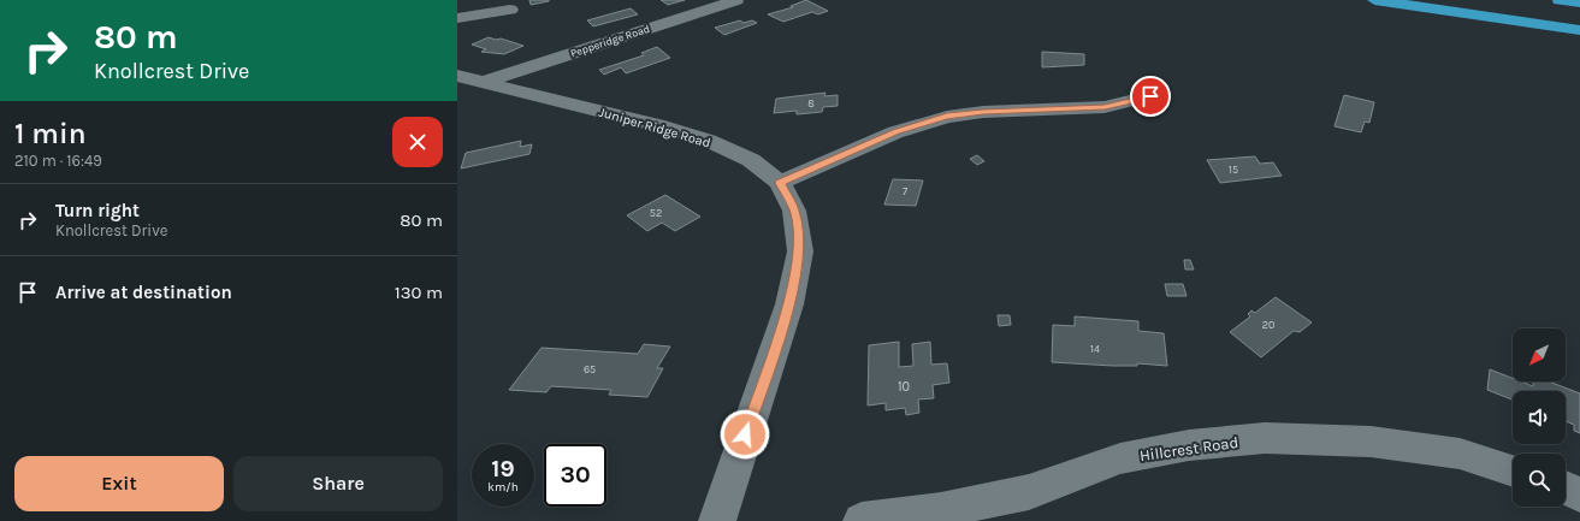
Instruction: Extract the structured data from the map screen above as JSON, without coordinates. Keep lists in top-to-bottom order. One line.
{"streets":{"street":["Pepperidge Road","Juniper Ridge Road","Hillcrest Road"]},"crossings":[["Pepperidge Road","Juniper Ridge Road"]],"house_numbers":["8","15","7","52","20","14","65","10"],"north":"bottom left","page":{"turn":["80 m","Knollcrest Drive"],"heading":["1 min","210 m · 16:49"],"list":[{"name":"Turn right","note":"Knollcrest Drive","value":"80 m"},{"name":"Arrive at destination","value":"130 m"}],"speed":"19 km/h","limit":"30","buttons":["Exit","Share"]}}
